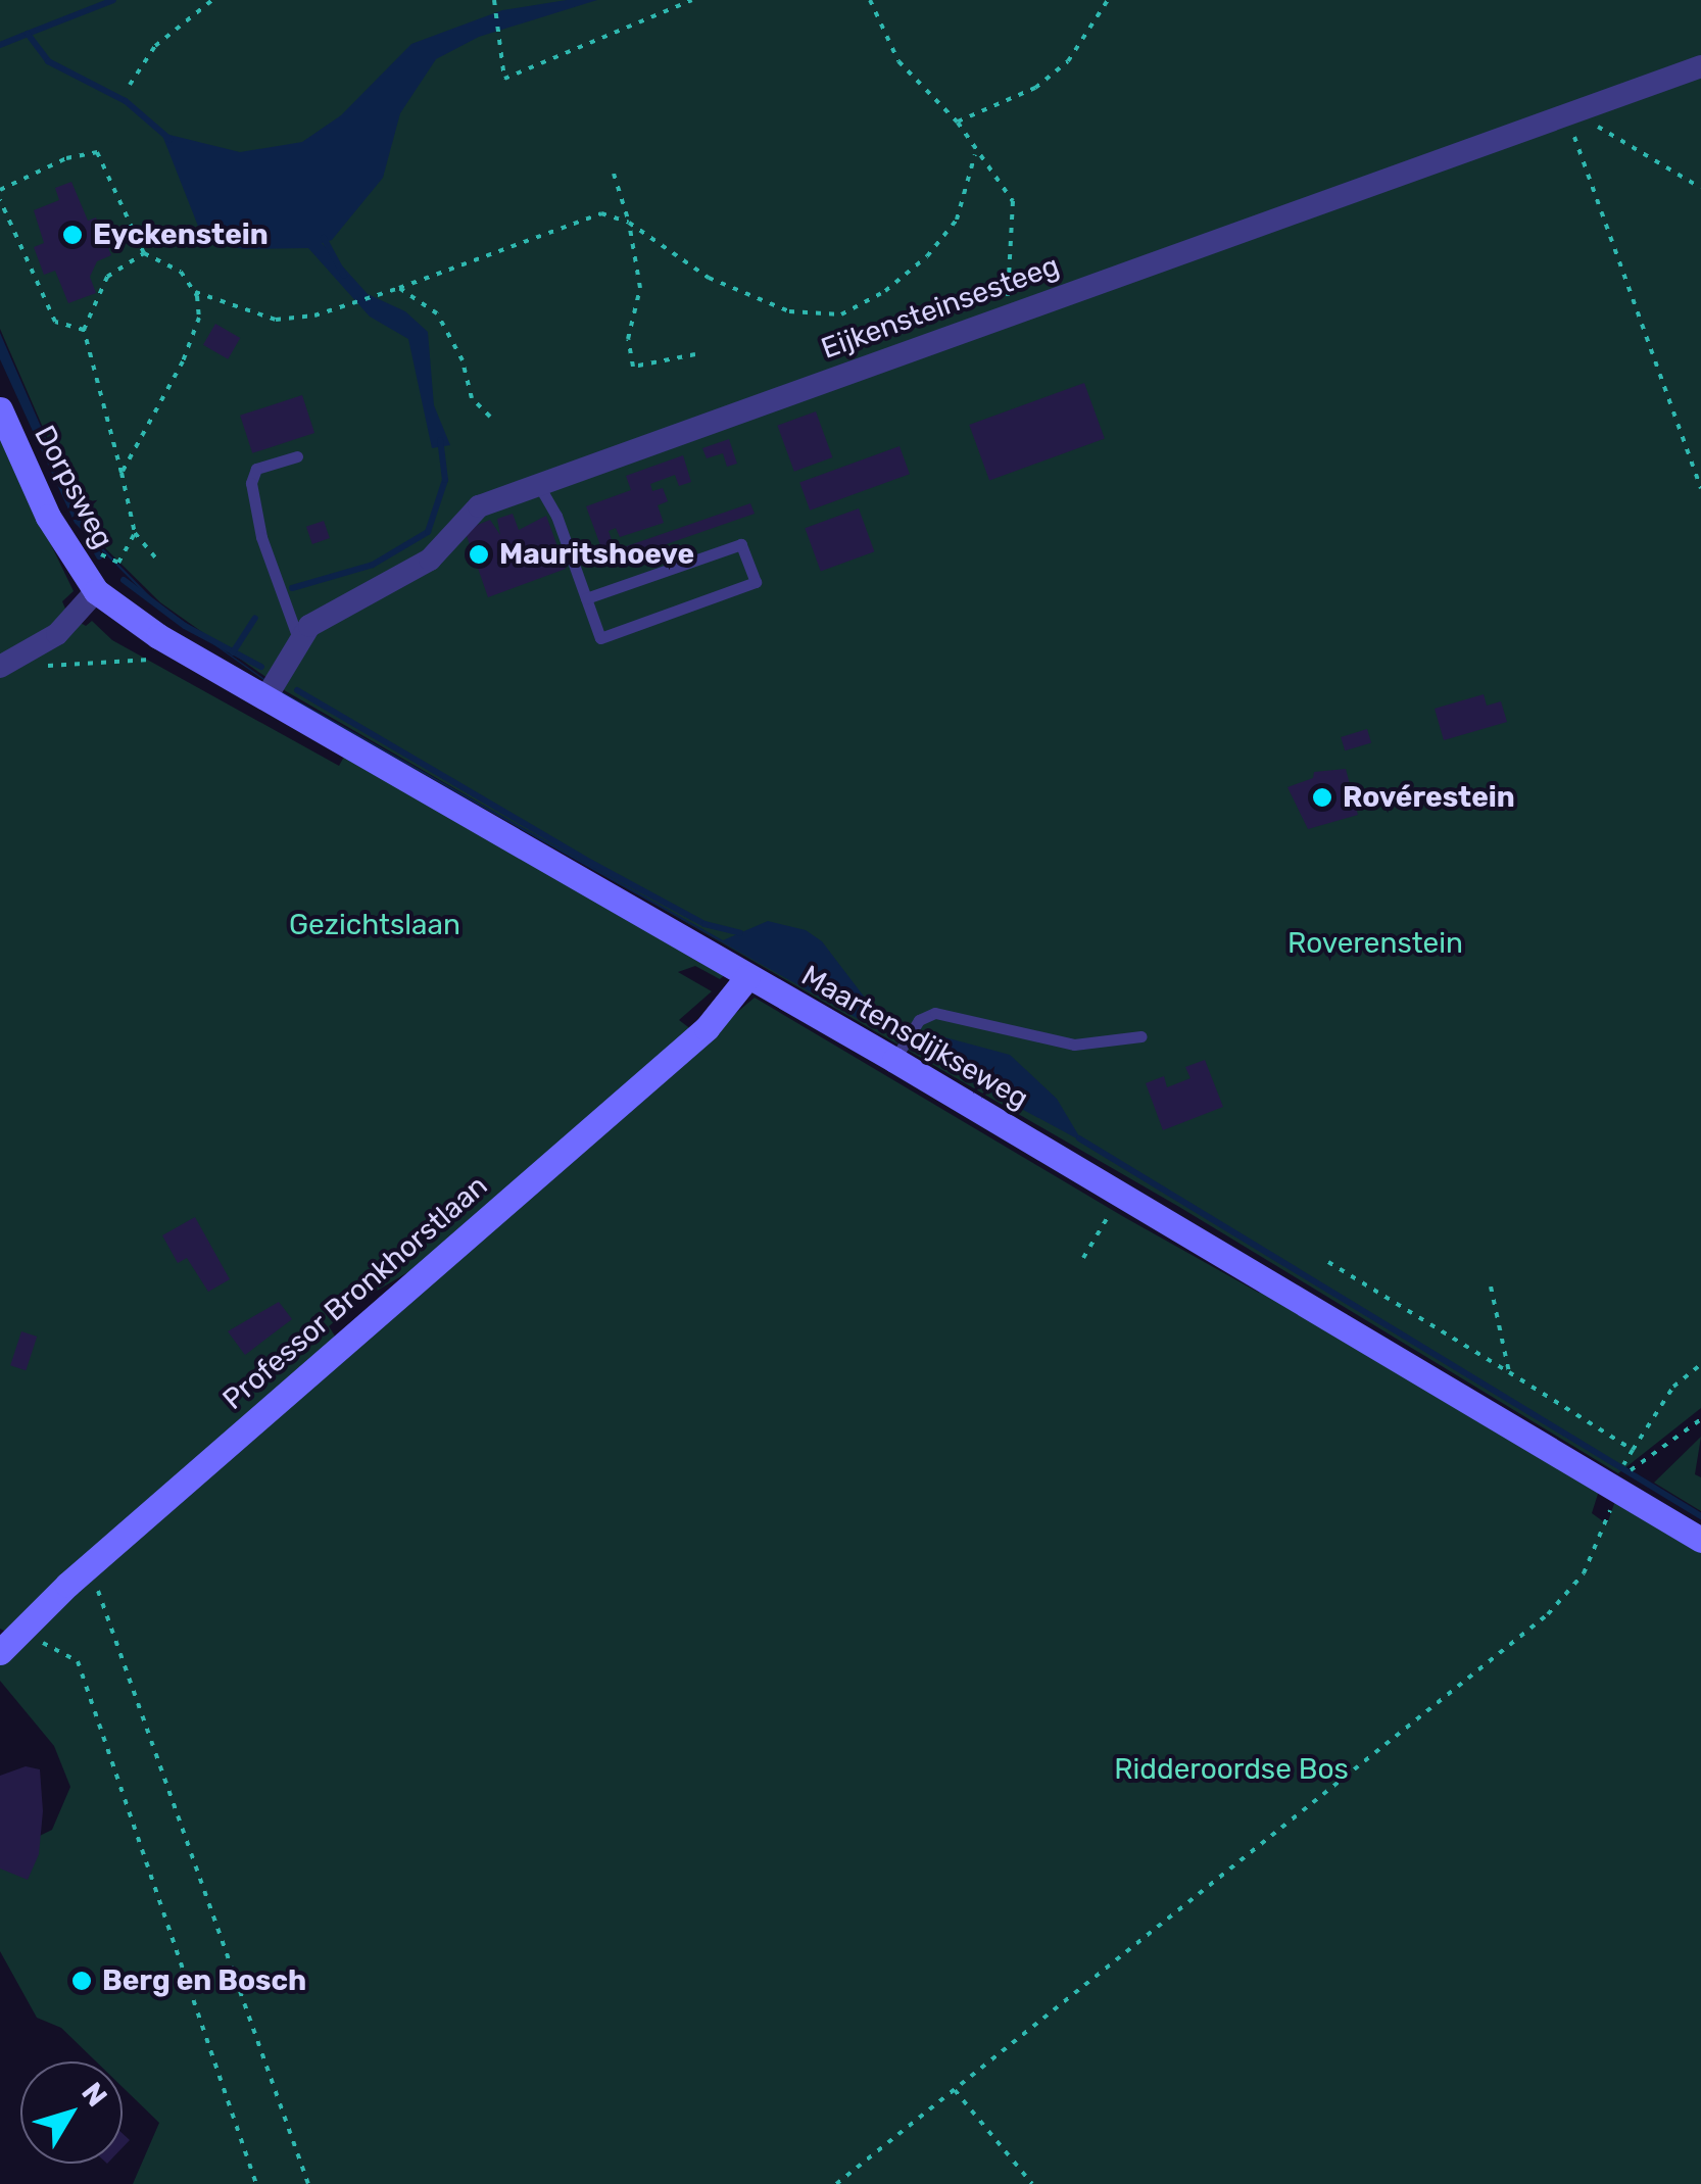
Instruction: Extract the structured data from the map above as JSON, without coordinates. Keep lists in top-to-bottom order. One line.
{"streets":{"street":["Eijkensteinsesteeg","Dorpsweg","Maartensdijkseweg","Professor Bronkhorstlaan"]},"crossings":[["Eijkensteinsesteeg","Maartensdijkseweg"],["Dorpsweg","Maartensdijkseweg"],["Maartensdijkseweg","Professor Bronkhorstlaan"]],"parks":["Gezichtslaan","Roverenstein","Ridderoordse Bos"],"places":["Eyckenstein","Mauritshoeve","Rovérestein","Berg en Bosch"],"north":"top right"}
